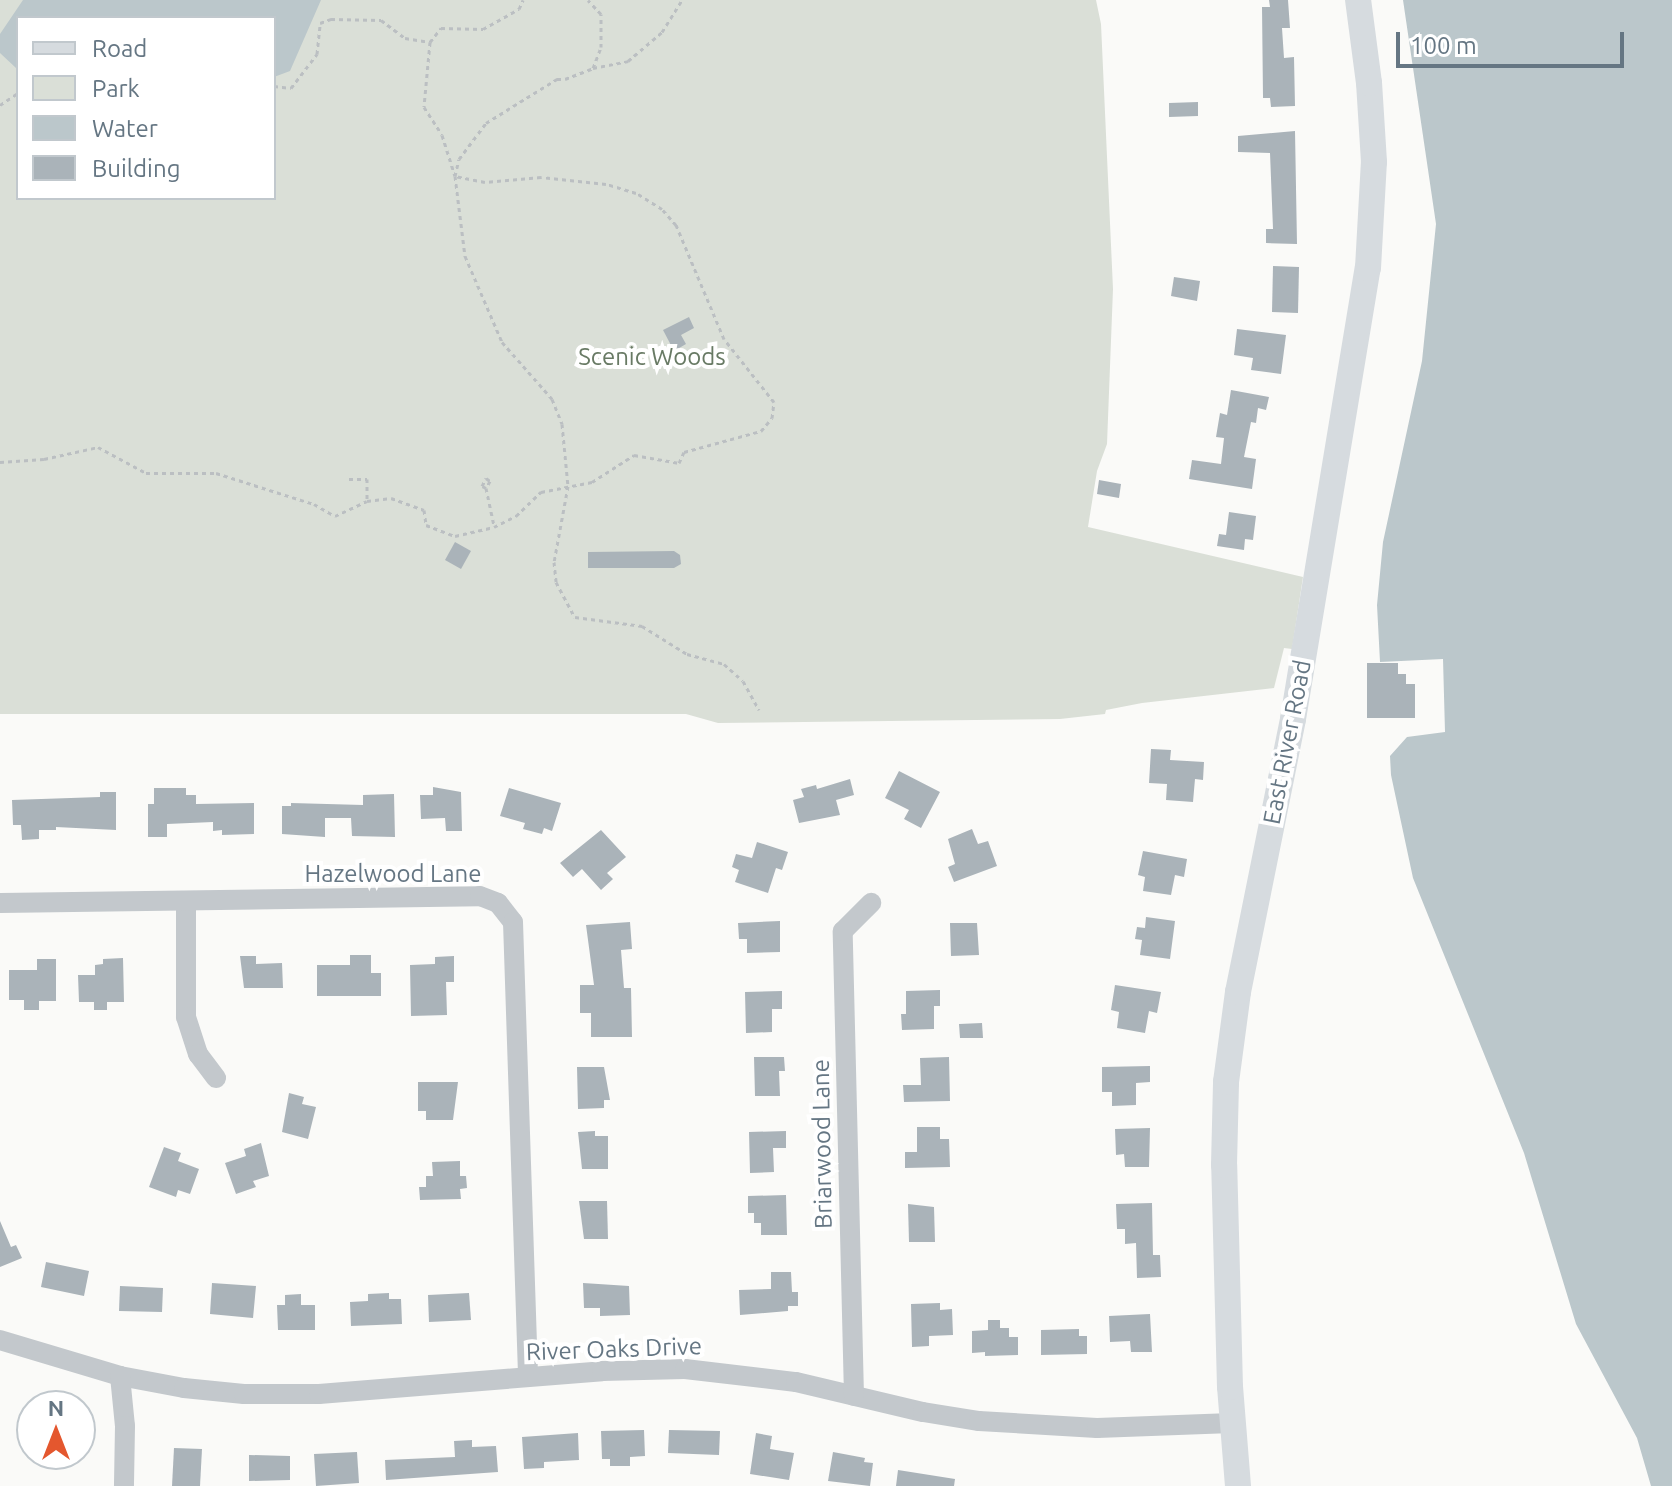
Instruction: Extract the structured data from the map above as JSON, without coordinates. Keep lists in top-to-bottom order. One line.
{"streets":{"main road":["East River Road"],"street":["Hazelwood Lane","Briarwood Lane","River Oaks Drive"]},"crossings":[["East River Road","River Oaks Drive"],["Hazelwood Lane","River Oaks Drive"],["Briarwood Lane","River Oaks Drive"]],"parks":["Scenic Woods"],"legend":["Road","Park","Water","Building"],"scale_bar":"100 m","north":"top"}
